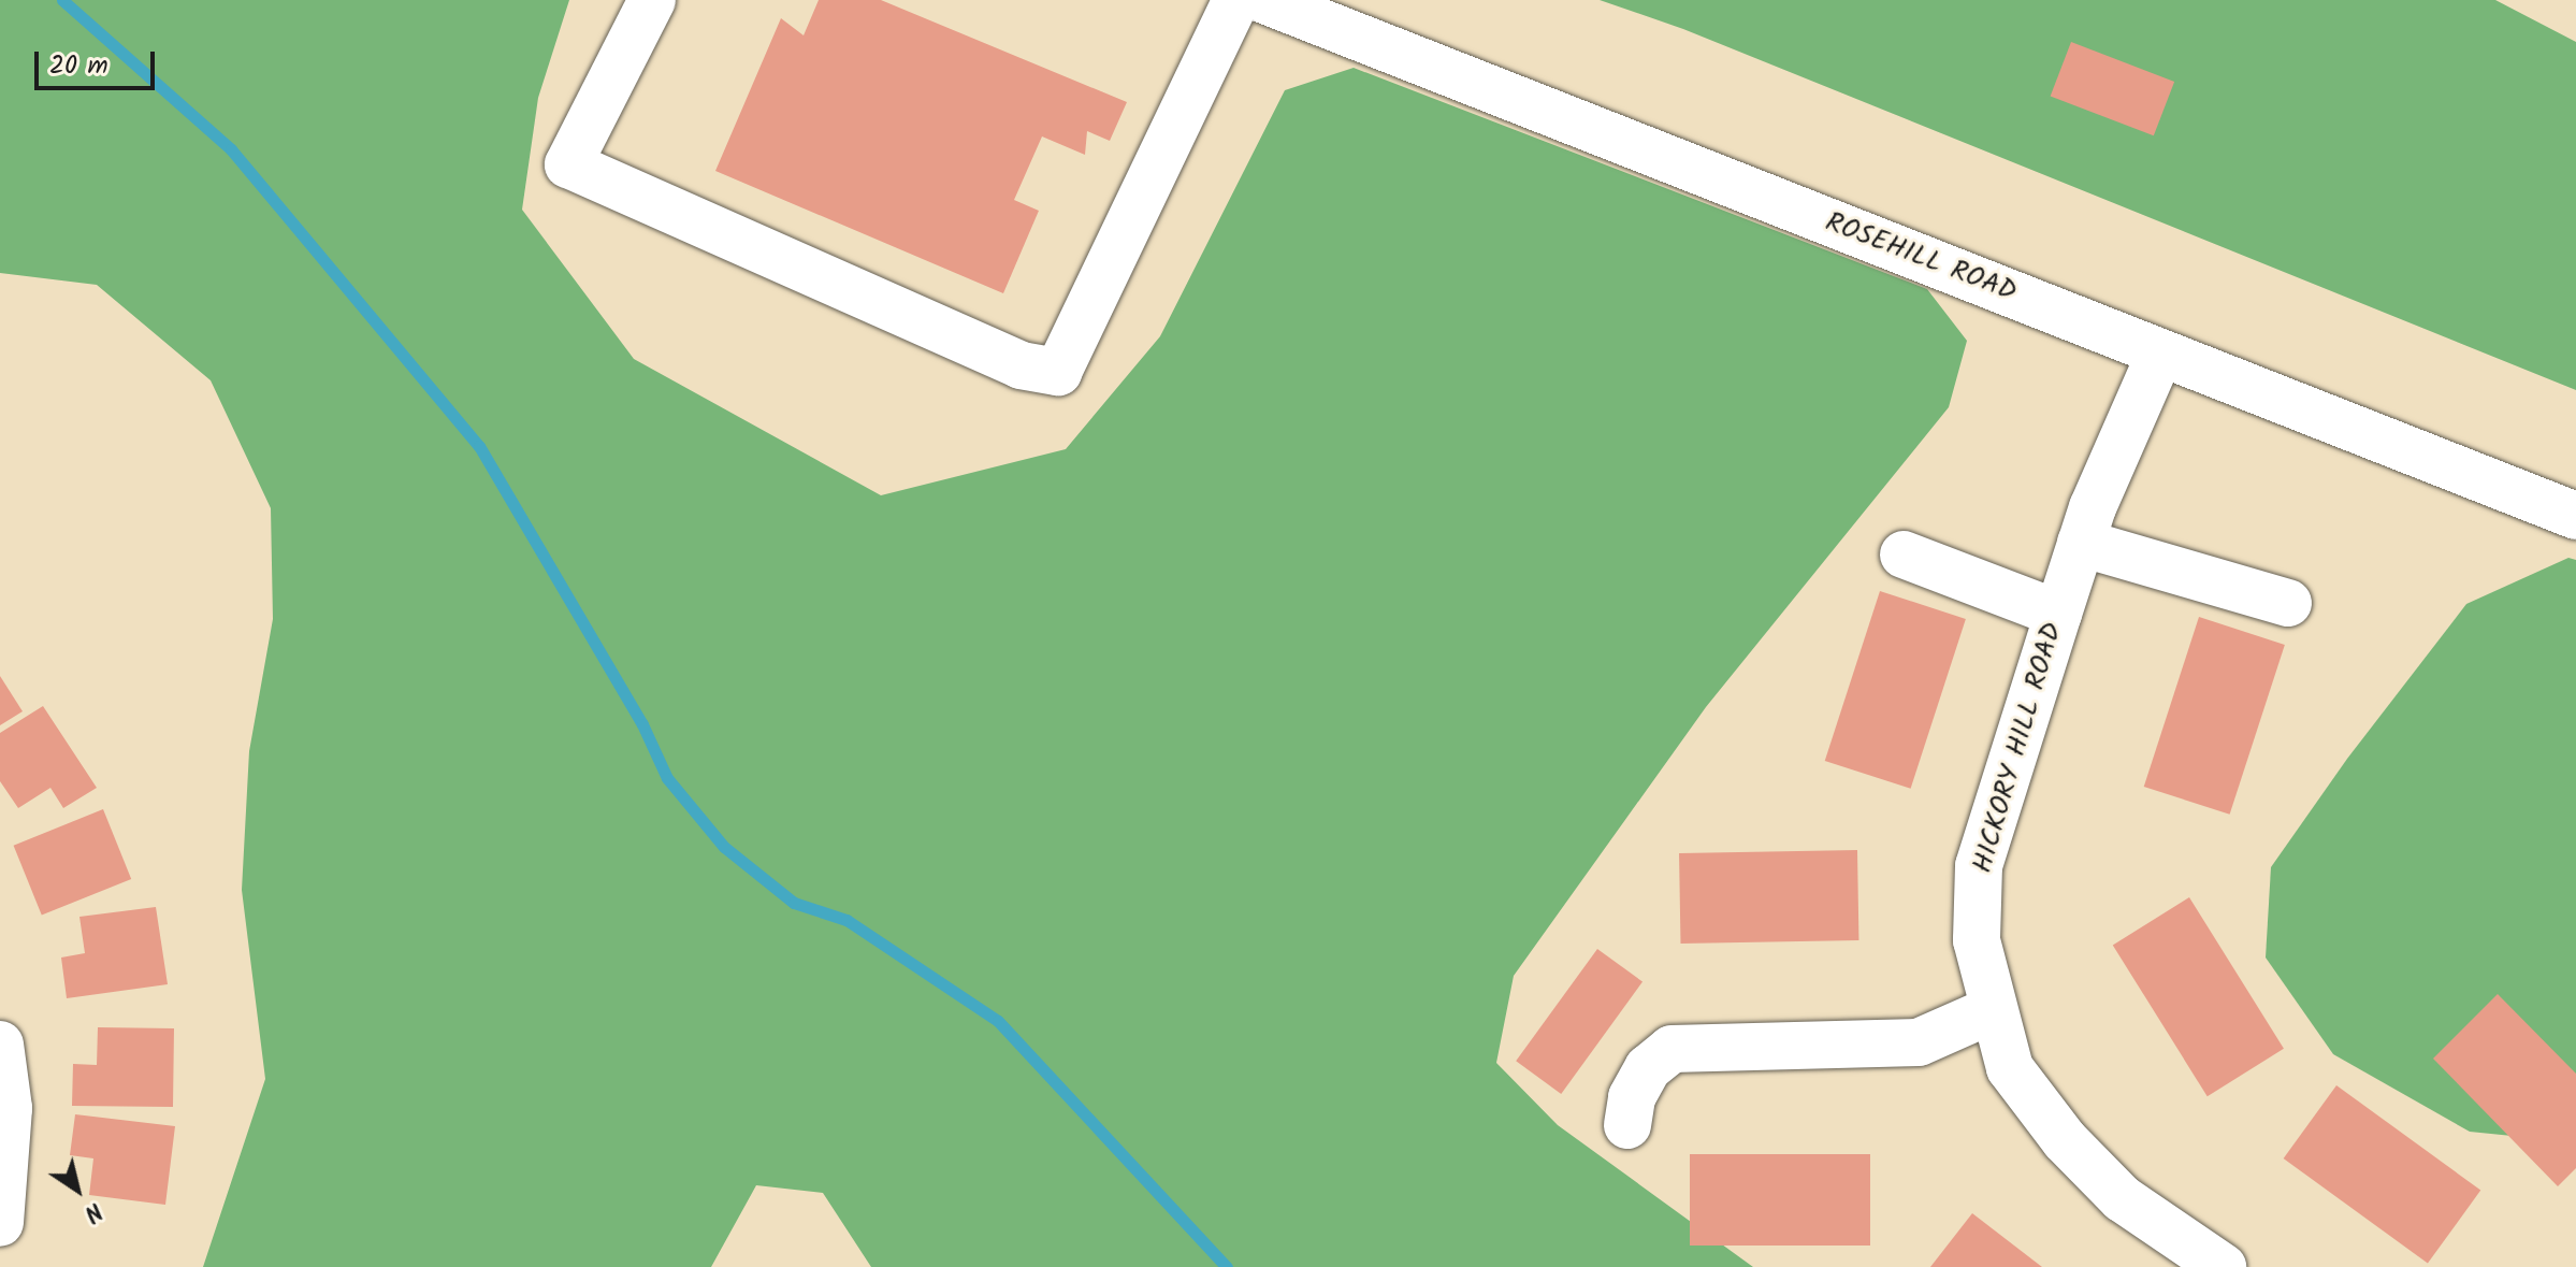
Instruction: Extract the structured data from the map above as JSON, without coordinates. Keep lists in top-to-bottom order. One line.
{"streets":{"main road":["ROSEHILL ROAD","HICKORY HILL ROAD"]},"crossings":[["ROSEHILL ROAD","HICKORY HILL ROAD"]],"scale_bar":"20 m","north":"bottom right"}
